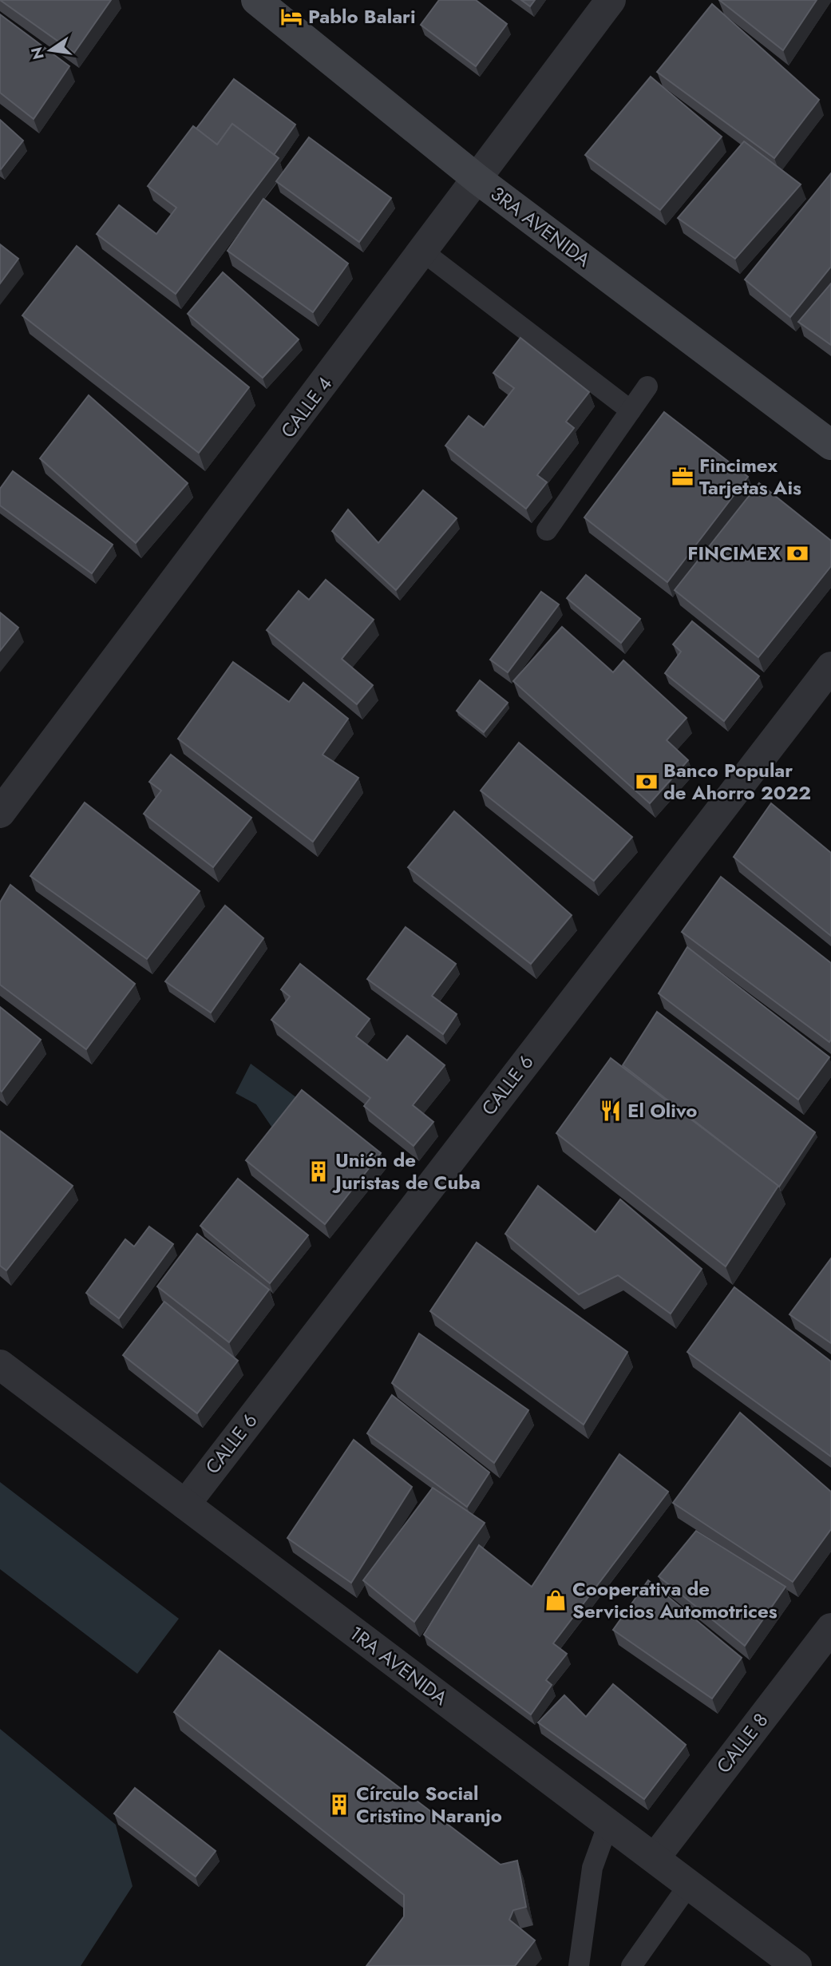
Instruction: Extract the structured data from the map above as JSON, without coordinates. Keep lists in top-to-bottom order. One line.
{"streets":{"main road":["3RA AVENIDA"],"street":["CALLE 4","CALLE 6","1RA AVENIDA","CALLE 8"]},"crossings":[["3RA AVENIDA","CALLE 4"],["CALLE 6","1RA AVENIDA"],["1RA AVENIDA","CALLE 8"]],"places":{"hotel":["Pablo Balari"],"office":["Fincimex Tarjetas Ais"],"bank":["FINCIMEX","Banco Popular de Ahorro 2022"],"restaurant":["El Olivo"],"building":["Unión de Juristas de Cuba","Círculo Social Cristino Naranjo"],"shop":["Cooperativa de Servicios Automotrices"]},"north":"left"}
